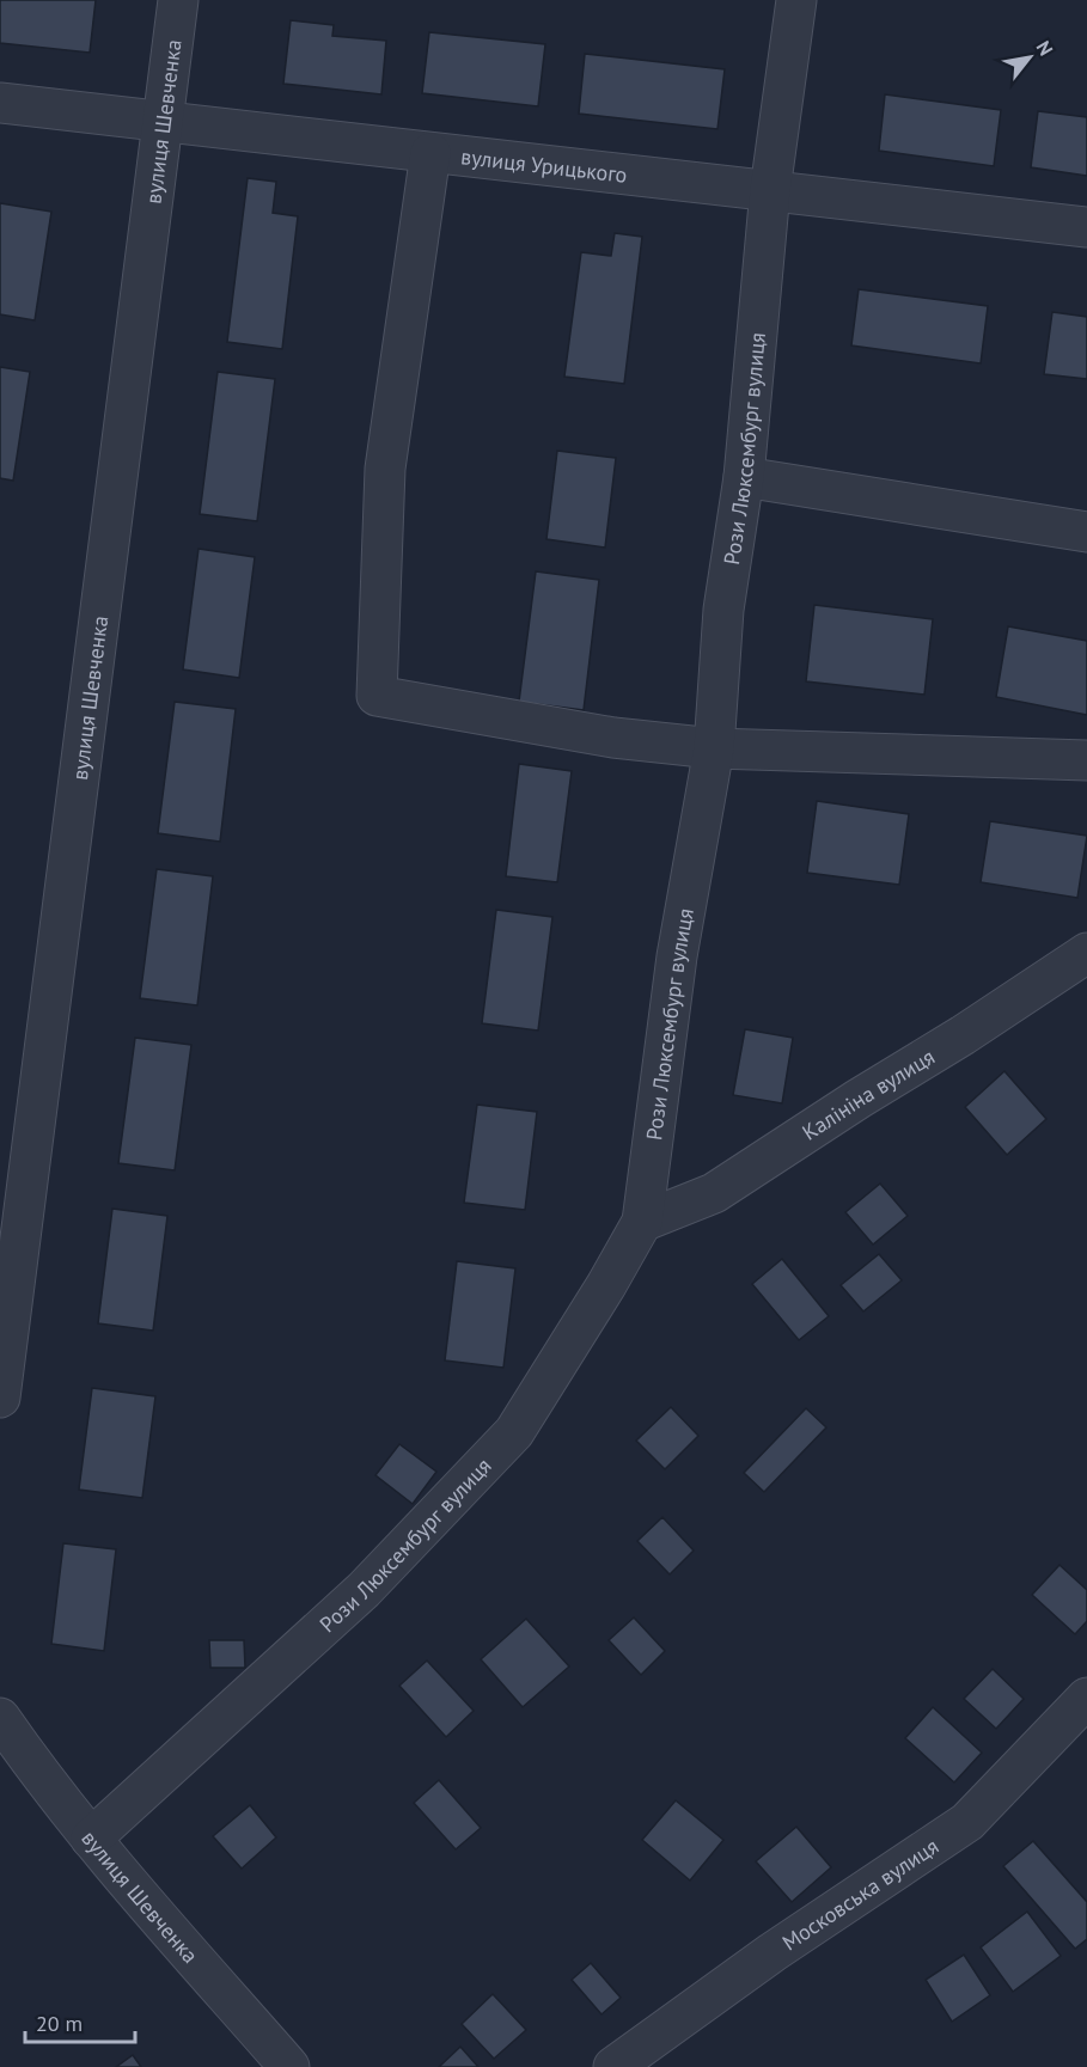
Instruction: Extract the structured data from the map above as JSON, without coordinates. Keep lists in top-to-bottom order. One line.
{"streets":{"street":["вулиця Шевченка","вулиця Урицького","Рози Люксембург вулиця","Калініна вулиця","Московська вулиця"]},"crossings":[["вулиця Шевченка","вулиця Урицького"],["вулиця Шевченка","Рози Люксембург вулиця"],["вулиця Урицького","Рози Люксембург вулиця"],["Рози Люксембург вулиця","Калініна вулиця"]],"scale_bar":"20 m","north":"top right"}
